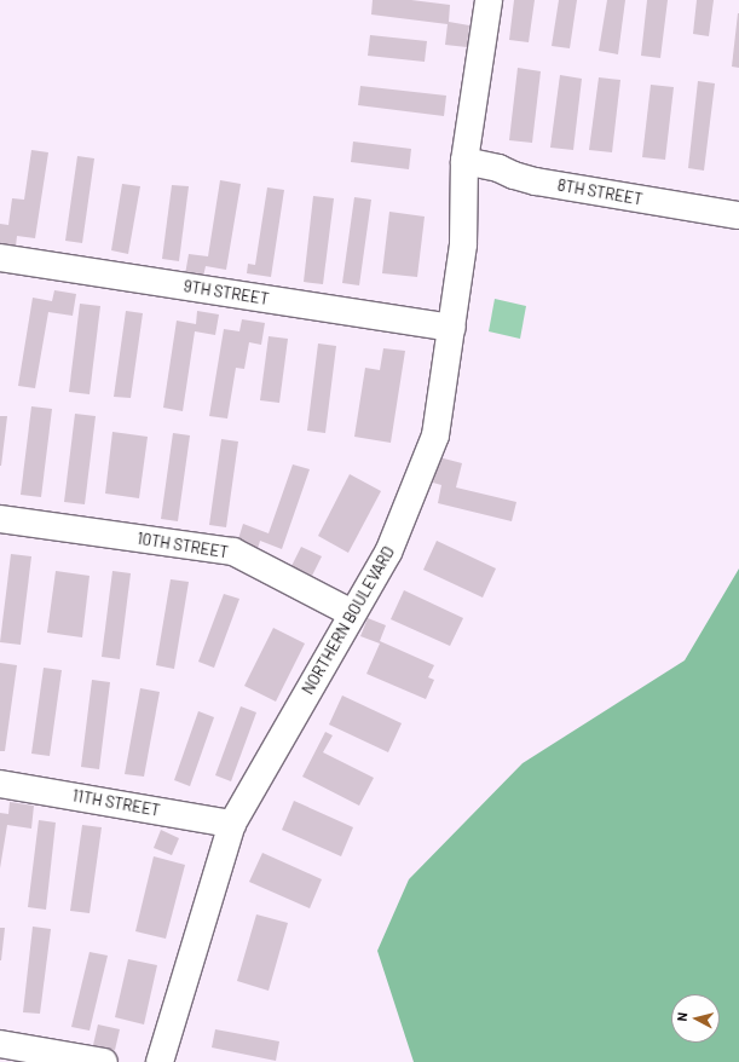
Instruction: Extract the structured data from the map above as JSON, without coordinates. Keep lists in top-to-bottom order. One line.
{"streets":{"street":["8TH STREET","9TH STREET","10TH STREET","NORTHERN BOULEVARD","11TH STREET"]},"crossings":[["8TH STREET","NORTHERN BOULEVARD"],["9TH STREET","NORTHERN BOULEVARD"],["10TH STREET","NORTHERN BOULEVARD"],["NORTHERN BOULEVARD","11TH STREET"]],"north":"left"}
